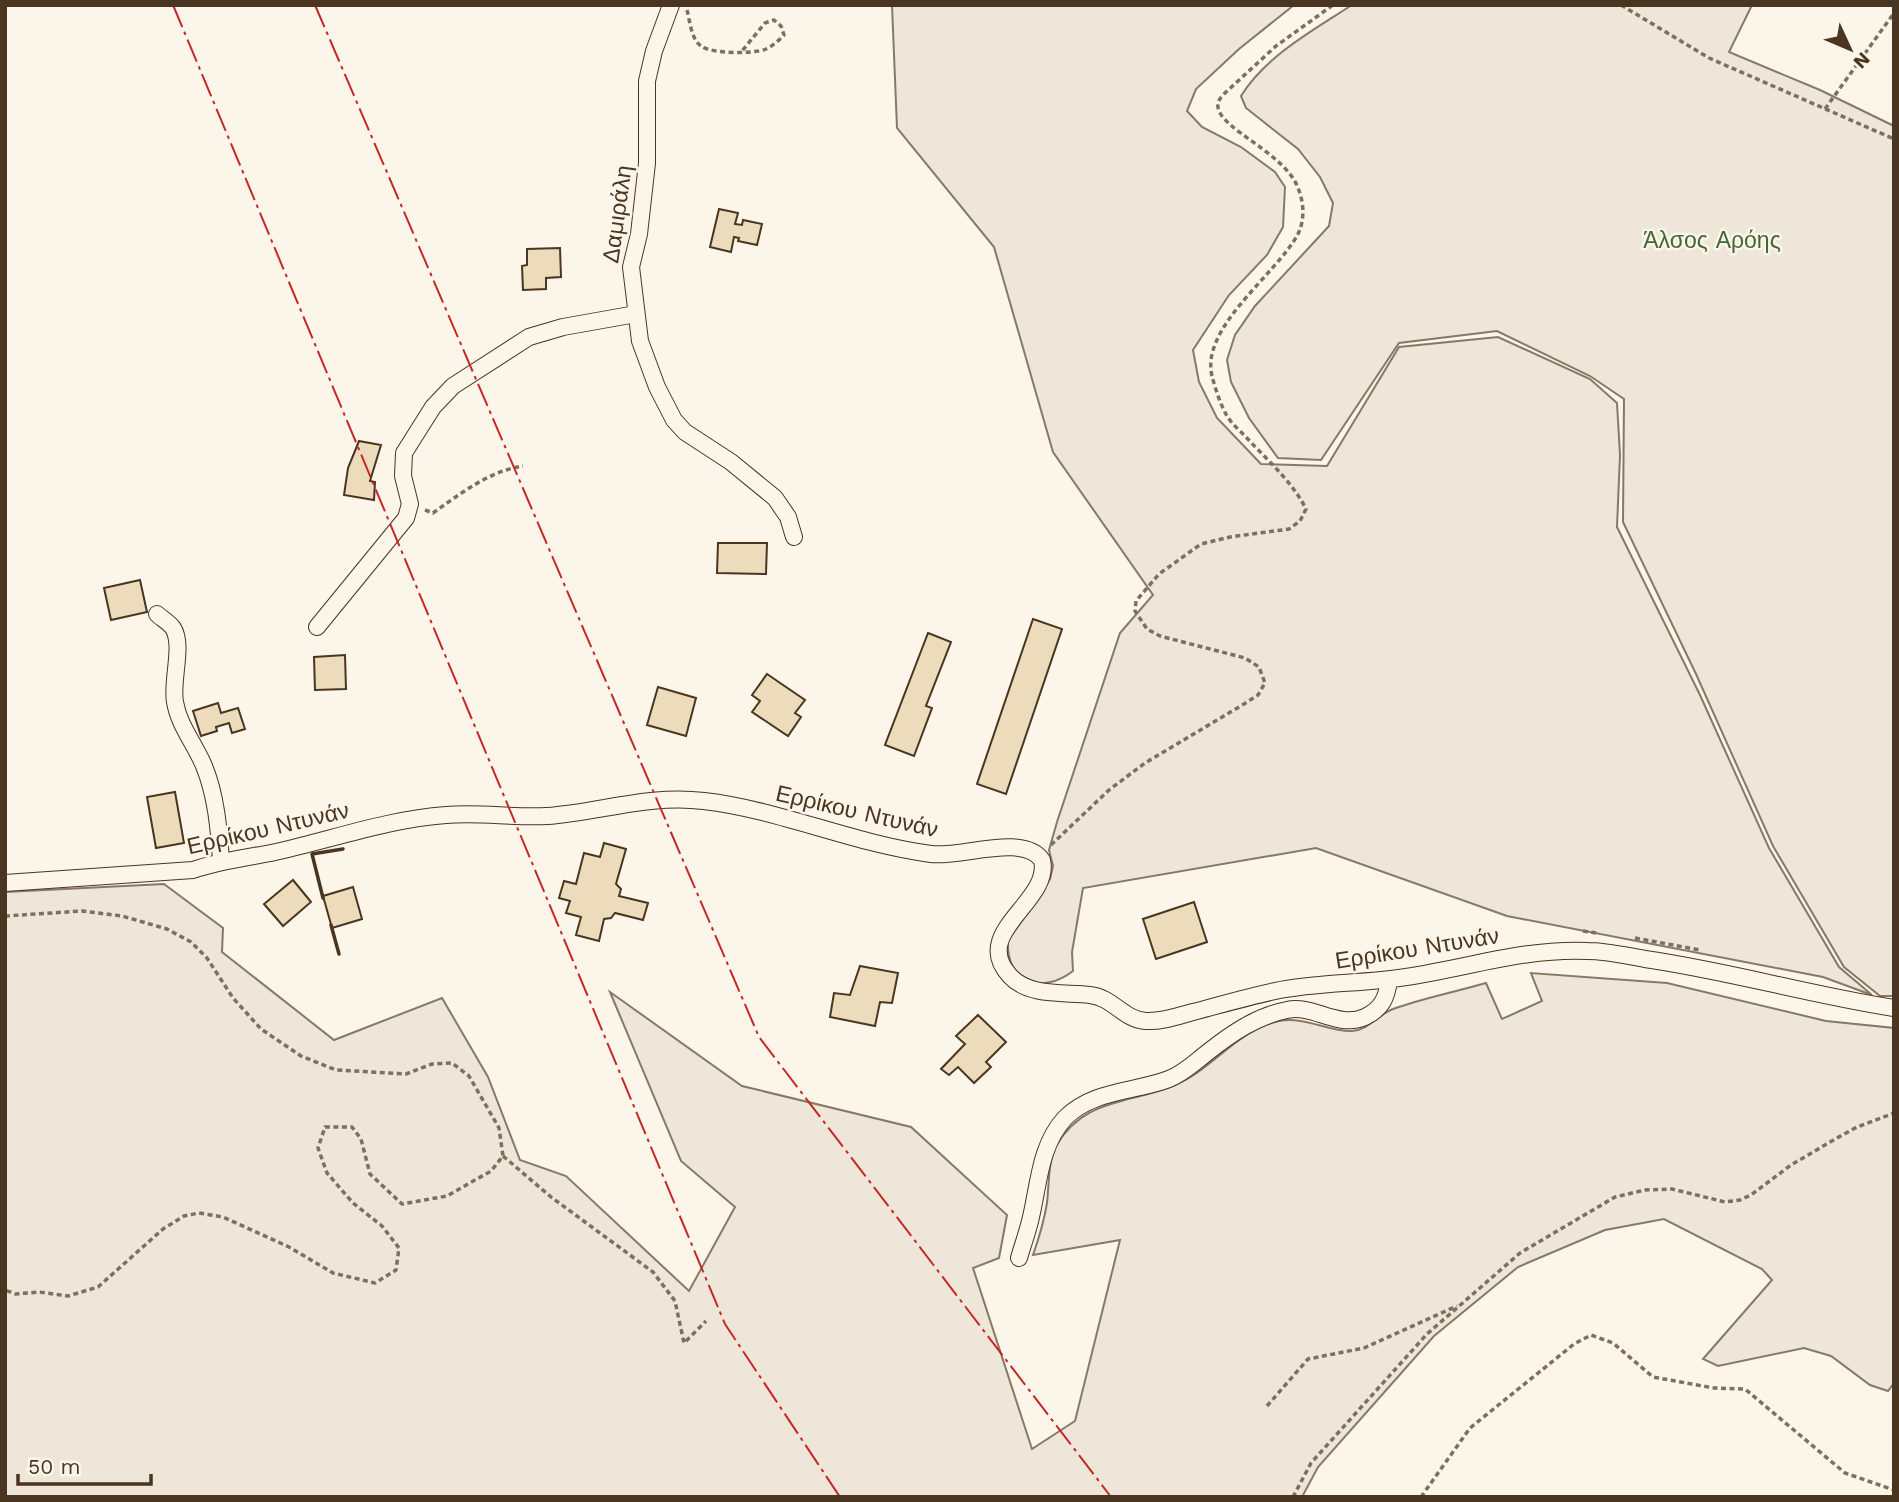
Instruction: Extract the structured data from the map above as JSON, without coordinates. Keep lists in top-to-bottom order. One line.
{"streets":{"street":["Δαμιράλη","Ερρίκου Ντυνάν"]},"parks":["Άλσος Αρόης"],"scale_bar":"50 m","north":"bottom right"}
